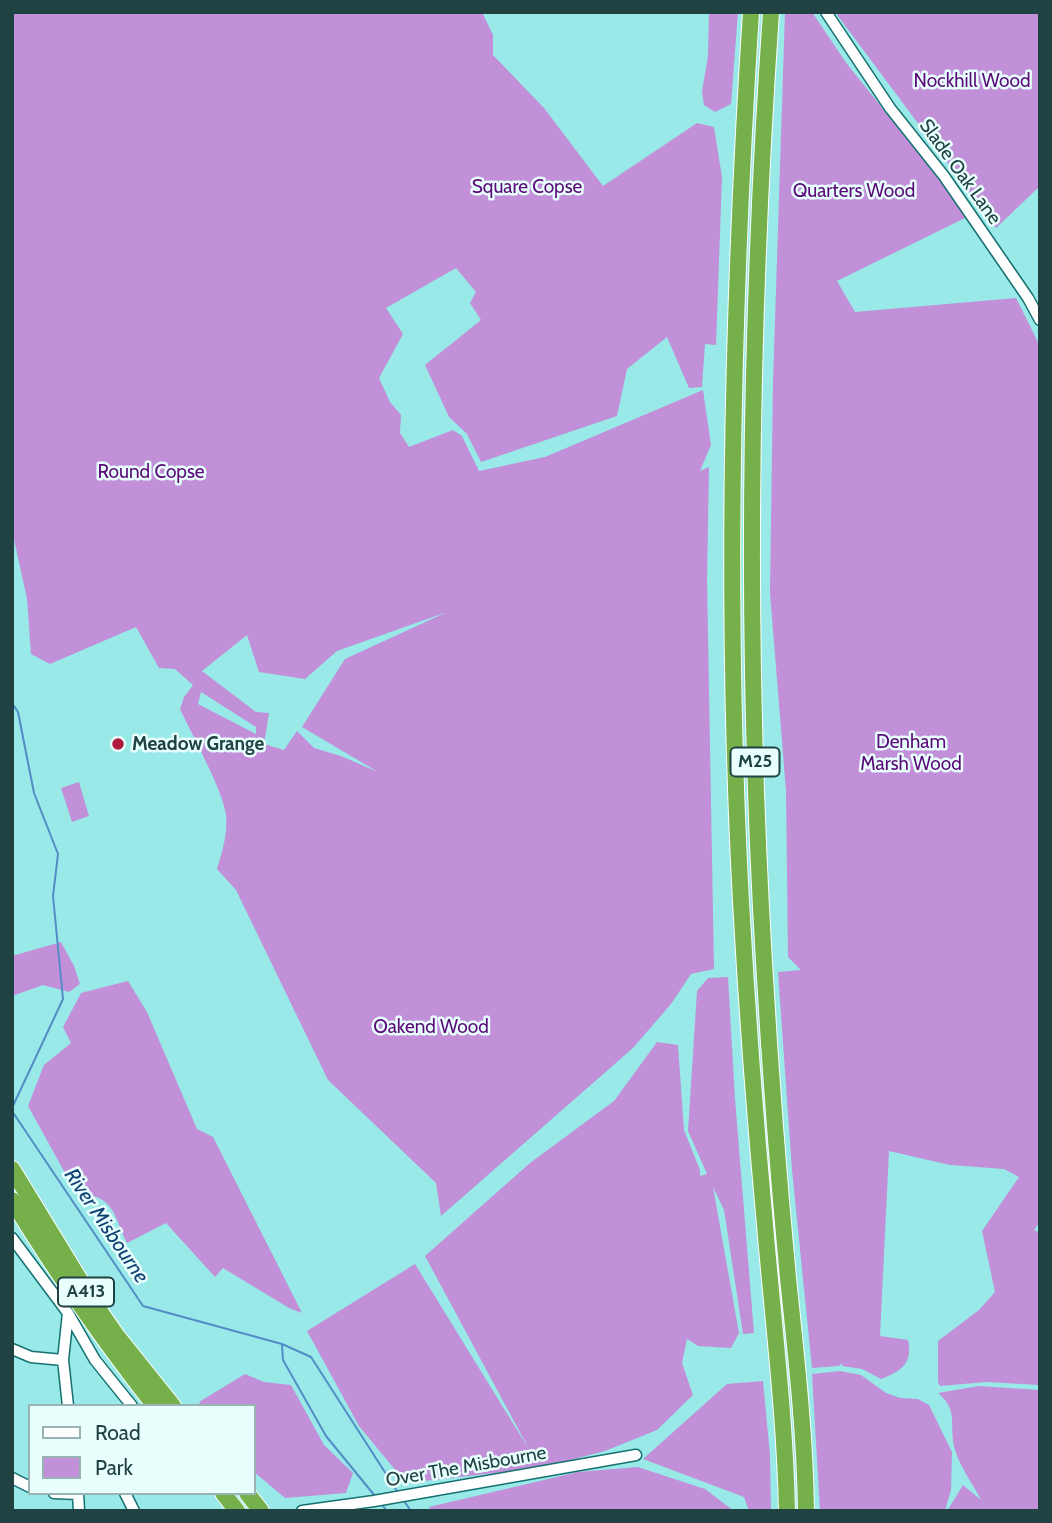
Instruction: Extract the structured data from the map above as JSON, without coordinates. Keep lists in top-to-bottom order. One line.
{"streets":{"highway":["M25","A413"],"street":["Slade Oak Lane","Over The Misbourne"]},"water":["River Misbourne"],"parks":["Nockhill Wood","Square Copse","Quarters Wood","Round Copse","Denham Marsh Wood","Oakend Wood"],"places":["Meadow Grange"],"legend":["Road","Park"]}
